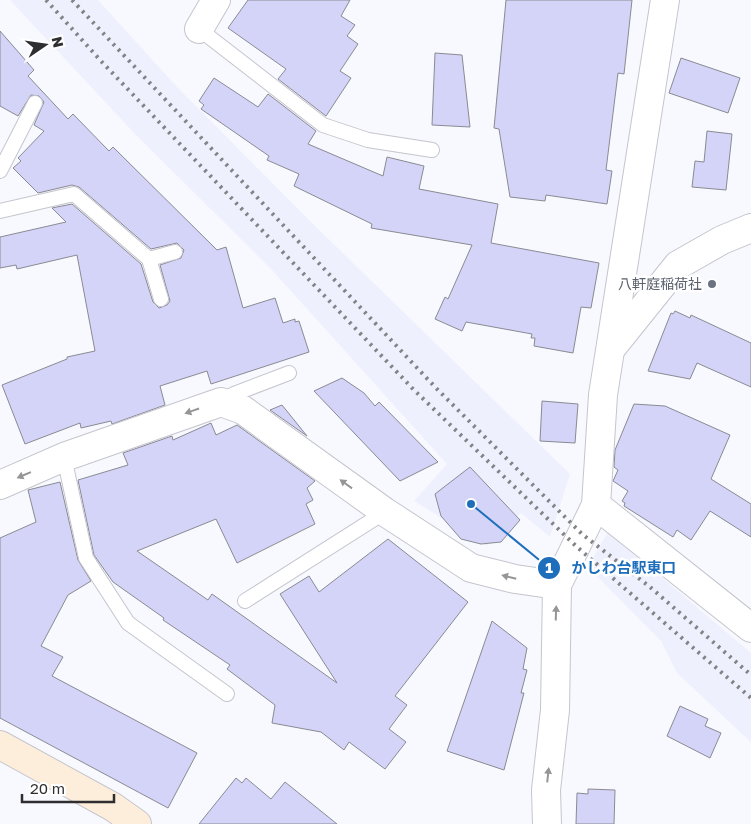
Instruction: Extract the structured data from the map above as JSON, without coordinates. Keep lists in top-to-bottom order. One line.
{"places":["八軒庭稲荷社","かしわ台駅東口"],"scale_bar":"20 m","north":"right"}
